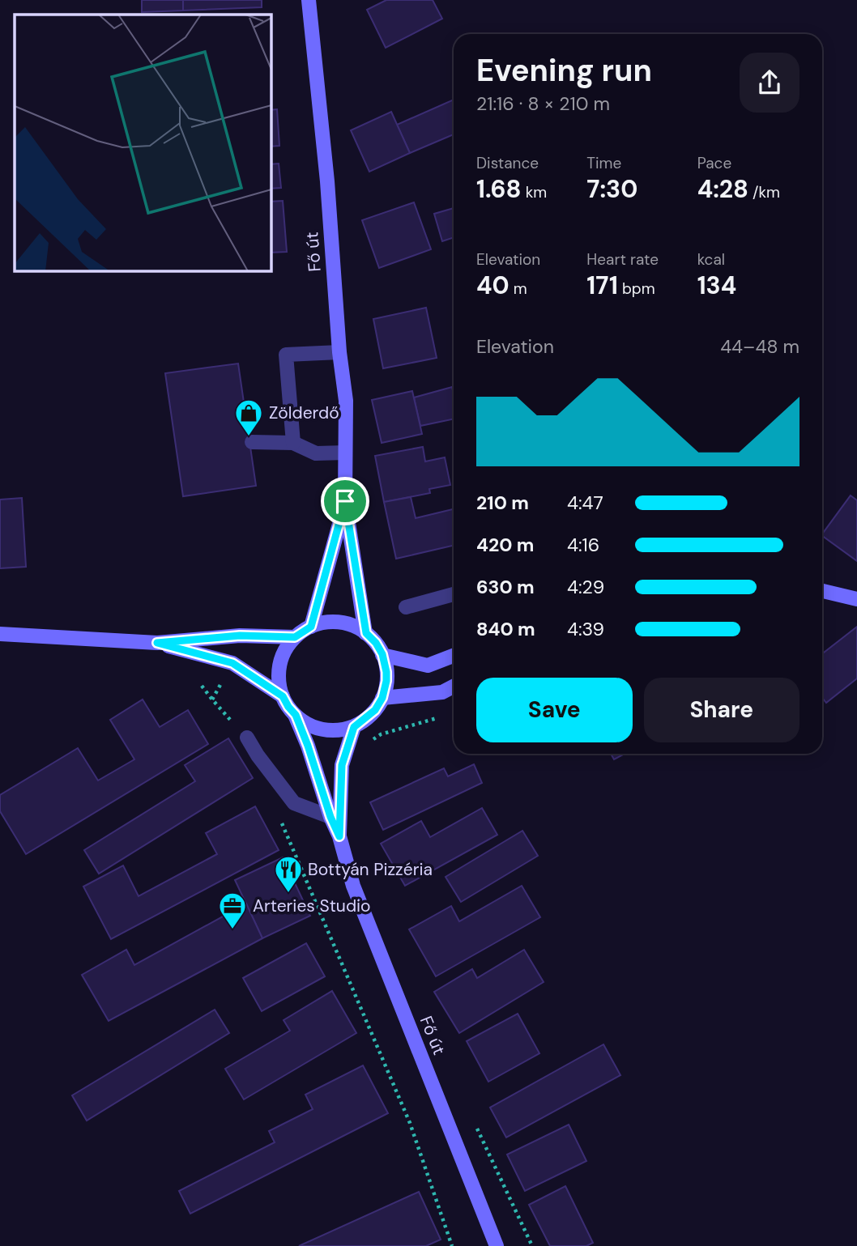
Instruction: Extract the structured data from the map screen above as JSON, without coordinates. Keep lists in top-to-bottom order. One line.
{"streets":{"main road":["Fő út"]},"places":{"shop":["Zölderdő"],"restaurant":["Bottyán Pizzéria"],"office":["Arteries Studio"]},"page":{"heading":["Evening run","21:16 · 8 × 210 m"],"stats":[["Distance","1.68 km"],["Time","7:30"],["Pace","4:28 /km"],["Elevation","40 m"],["Heart rate","171 bpm"],["kcal","134"]],"chart":["Elevation","44–48 m"],"list":[{"name":"210 m","note":"4:47"},{"name":"420 m","note":"4:16"},{"name":"630 m","note":"4:29"},{"name":"840 m","note":"4:39"}],"buttons":["Save","Share"]}}
